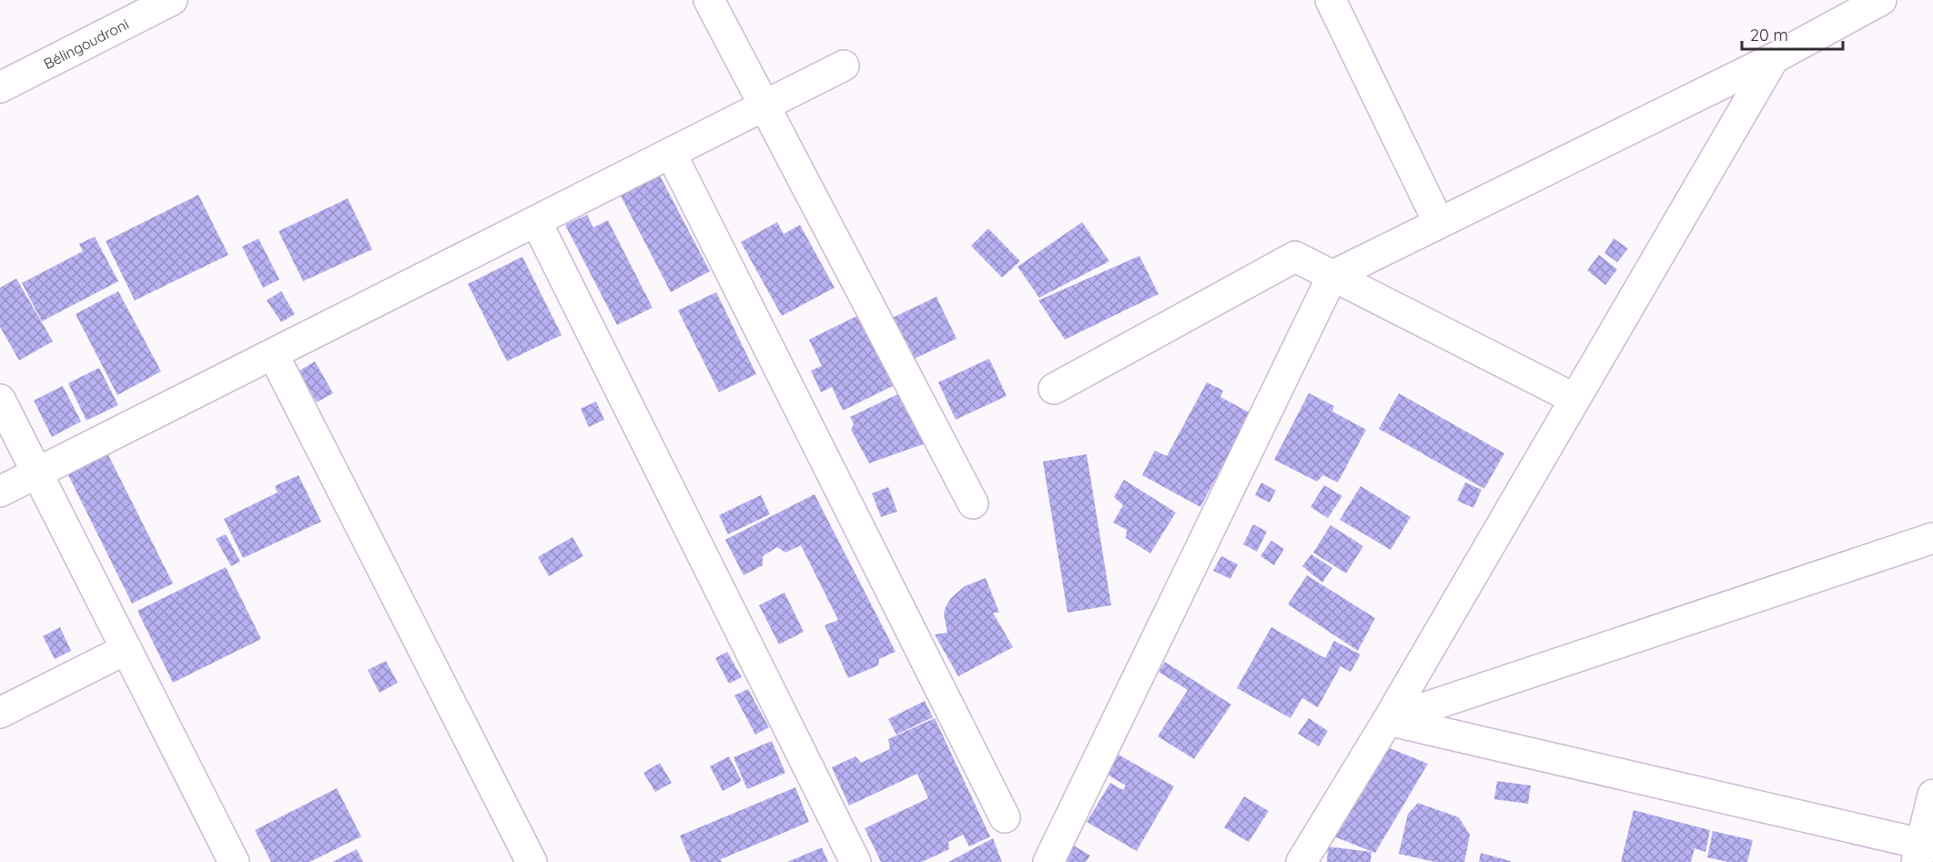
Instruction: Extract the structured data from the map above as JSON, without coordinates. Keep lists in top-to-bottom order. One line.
{"streets":{"street":["Bélingoudroni"]},"scale_bar":"20 m"}
